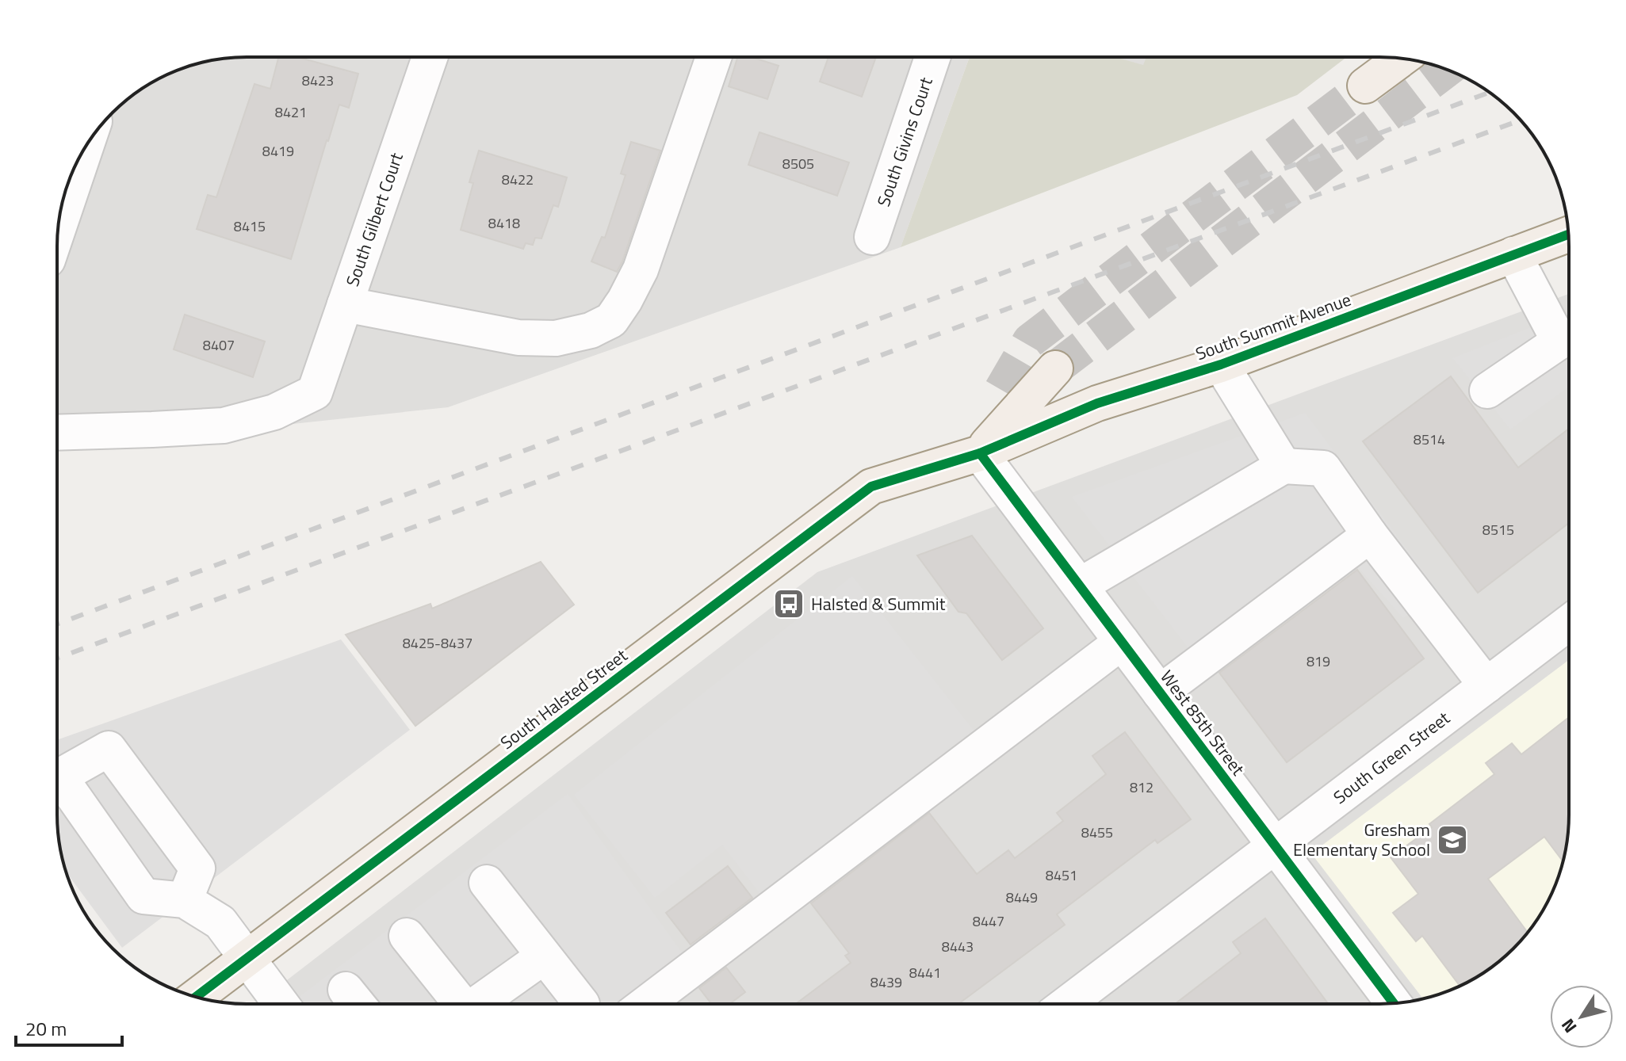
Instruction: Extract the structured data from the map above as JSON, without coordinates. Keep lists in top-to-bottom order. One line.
{"streets":{"main road":["South Summit Avenue","South Halsted Street"],"street":["South Givins Court","South Gilbert Court","West 85th Street","South Green Street"]},"crossings":[["South Summit Avenue","South Halsted Street"],["South Summit Avenue","West 85th Street"],["South Halsted Street","West 85th Street"],["West 85th Street","South Green Street"]],"places":{"bus stop":["Halsted & Summit"],"school or university":["Gresham Elementary School"]},"house_numbers":["8423","8421","8419","8505","8422","8418","8415","8407","8514","8515","8425-8437","819","812","8455","8451","8449","8447","8443","8441","8439"],"scale_bar":"20 m","north":"bottom left"}
